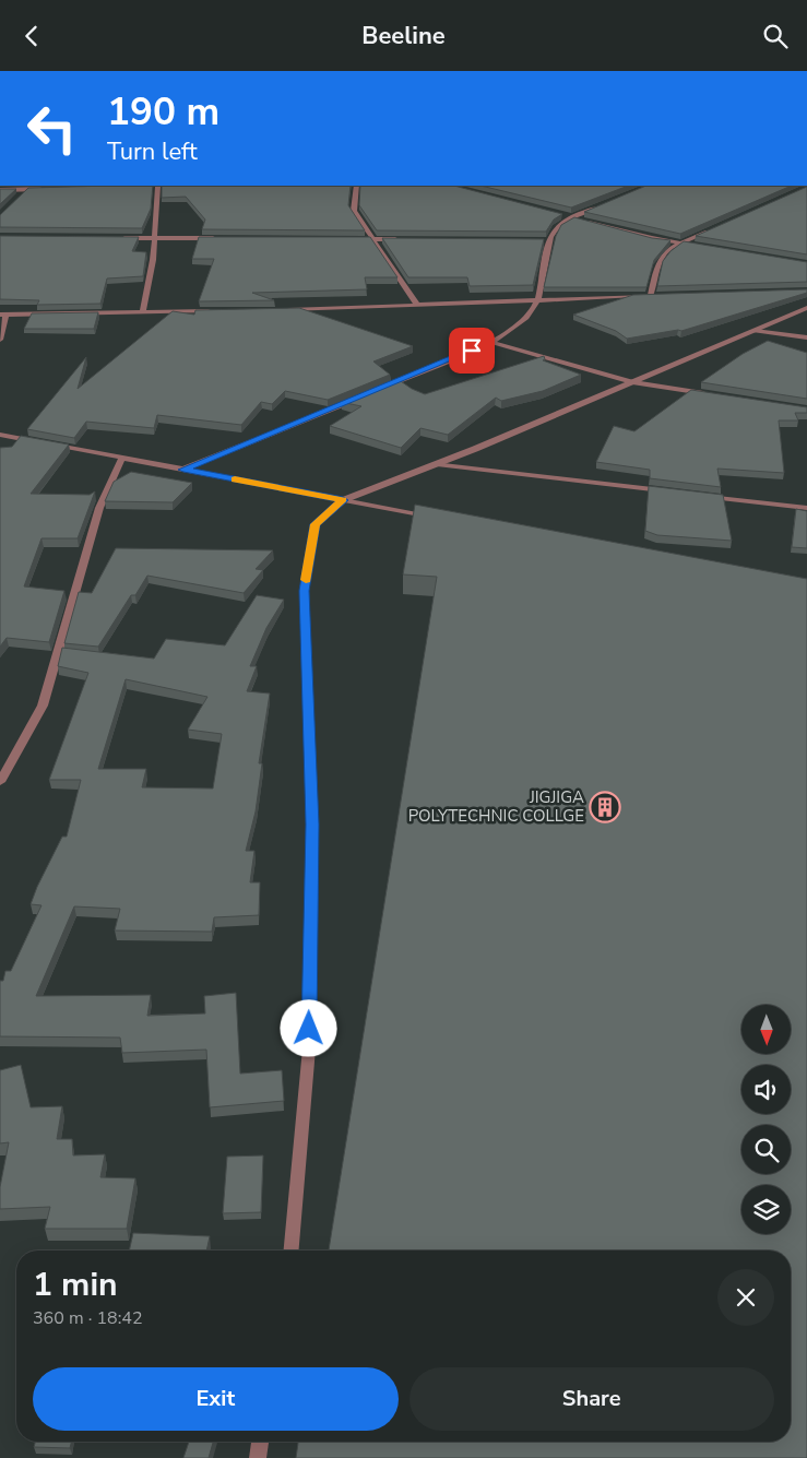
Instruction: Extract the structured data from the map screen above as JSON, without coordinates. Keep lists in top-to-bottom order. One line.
{"places":{"building":["JIGJIGA POLYTECHNIC COLLGE"]},"north":"bottom","page":{"header":"Beeline","turn":["190 m","Turn left"],"heading":["1 min","360 m · 18:42"],"buttons":["Exit","Share"]}}
